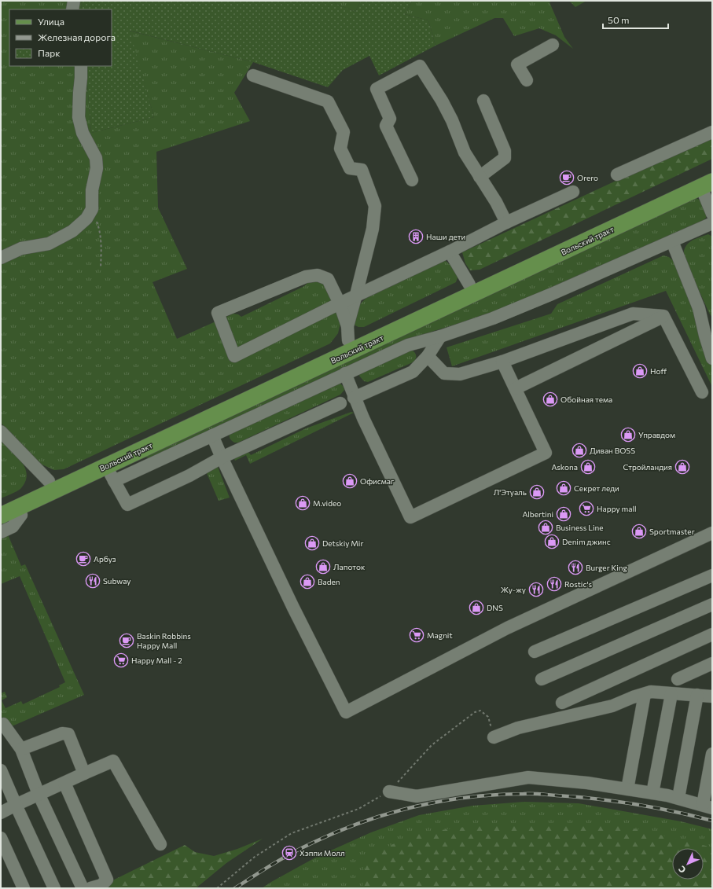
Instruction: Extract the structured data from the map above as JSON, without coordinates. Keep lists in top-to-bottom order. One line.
{"streets":{"main road":["Вольский тракт"]},"places":{"cafe":["Orero","Арбуз","Baskin Robbins Happy Mall"],"building":["Наши дети"],"shop":["Hoff","Обойная тема","Управдом","Диван BOSS","Askona","Стройландия","Офисмаг","Секрет леди","Л'Этуаль","M.video","Albertini","Business Line","Sportmaster","Denim джинс","Detskiy Mir","Лапоток","Baden","DNS"],"supermarket":["Happy mall","Magnit","Happy Mall - 2"],"restaurant":["Burger King","Subway","Rostic's","Жу-жу"],"station":["Хэппи Молл"]},"legend":["Улица","Железная дорога","Парк"],"scale_bar":"50 m","north":"bottom left"}
